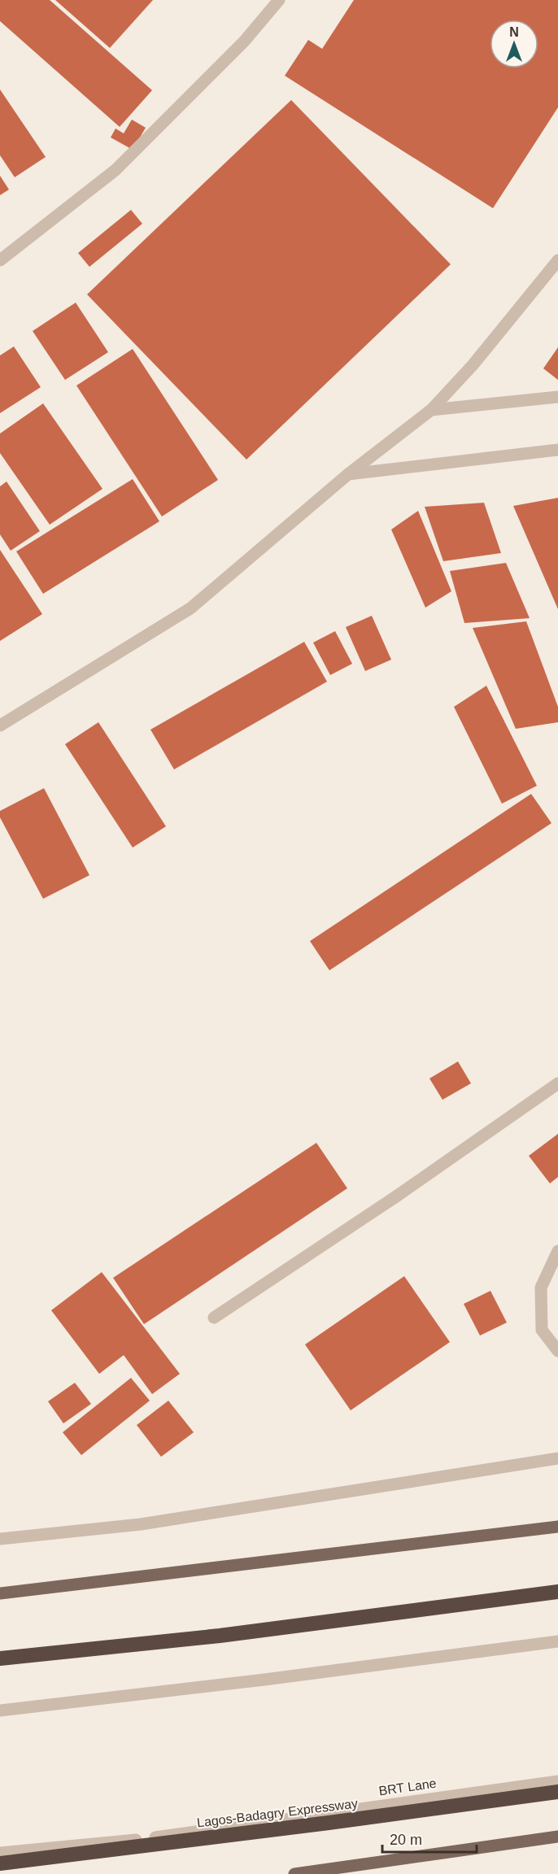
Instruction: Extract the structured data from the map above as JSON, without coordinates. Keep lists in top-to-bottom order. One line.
{"streets":{"highway":["Lagos-Badagry Expressway"],"street":["BRT Lane"]},"scale_bar":"20 m","north":"top"}
